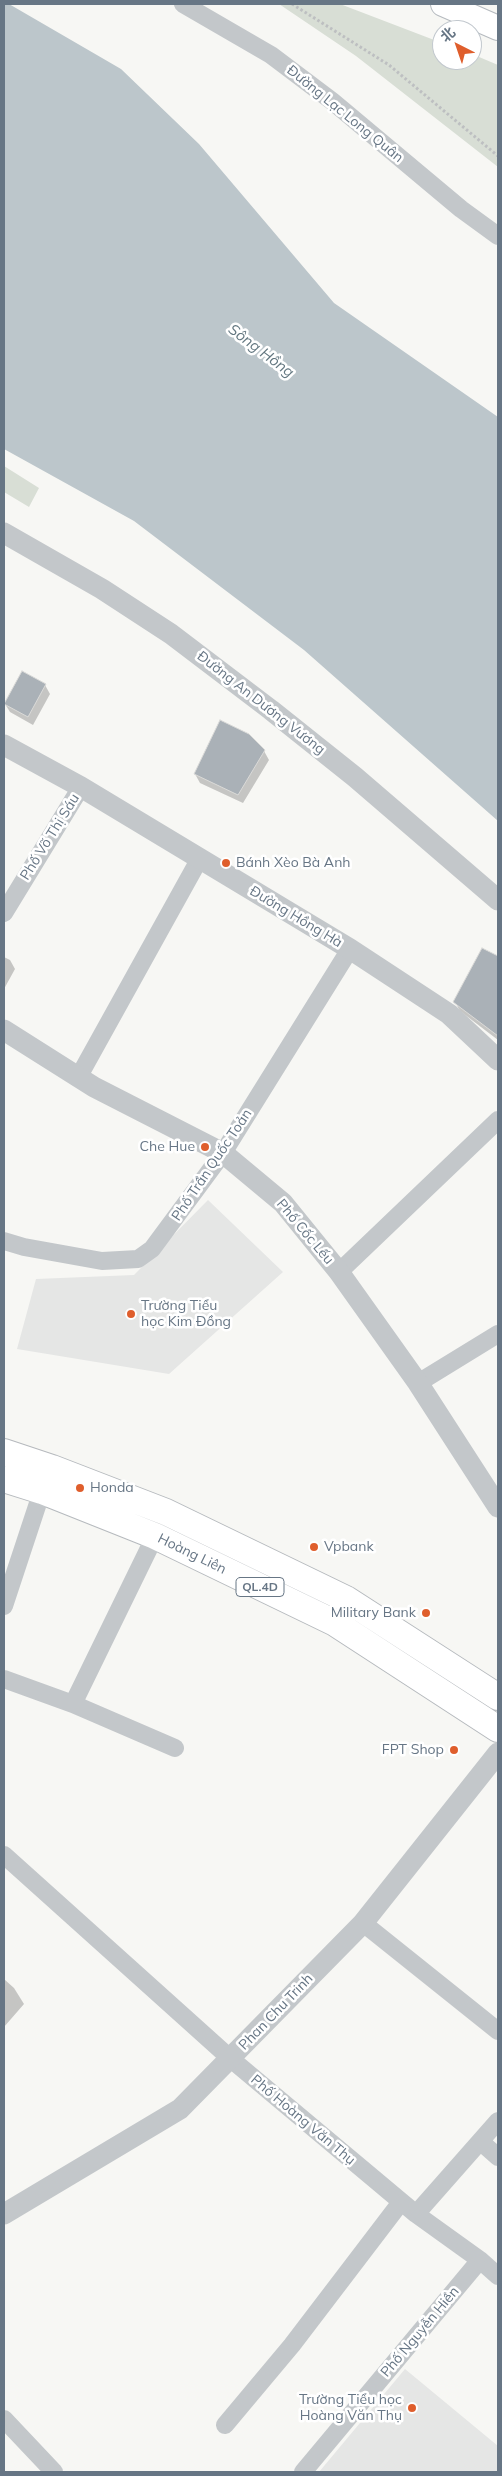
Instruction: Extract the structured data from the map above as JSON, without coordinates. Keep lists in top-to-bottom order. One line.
{"streets":{"main road":["Hoàng Liên","QL.4D"],"street":["Đường Lạc Long Quân","Đường An Dương Vương","Phố Võ Thị Sáu","Đường Hồng Hà","Phố Trần Quốc Toản","Phố Cốc Lếu","Phan Chu Trinh","Phố Hoàng Văn Thụ","Phố Nguyễn Hiền"]},"crossings":[["Phố Võ Thị Sáu","Đường Hồng Hà"],["Đường Hồng Hà","Phố Trần Quốc Toản"],["Phố Trần Quốc Toản","Phố Cốc Lếu"],["Phan Chu Trinh","Phố Hoàng Văn Thụ"],["Phố Hoàng Văn Thụ","Phố Nguyễn Hiền"]],"water":["Sông Hồng"],"places":["Bánh Xèo Bà Anh","Che Hue","Trường Tiểu học Kim Đồng","Honda","Vpbank","Military Bank","FPT Shop","Trường Tiểu học Hoàng Văn Thụ"],"north":"top left"}
